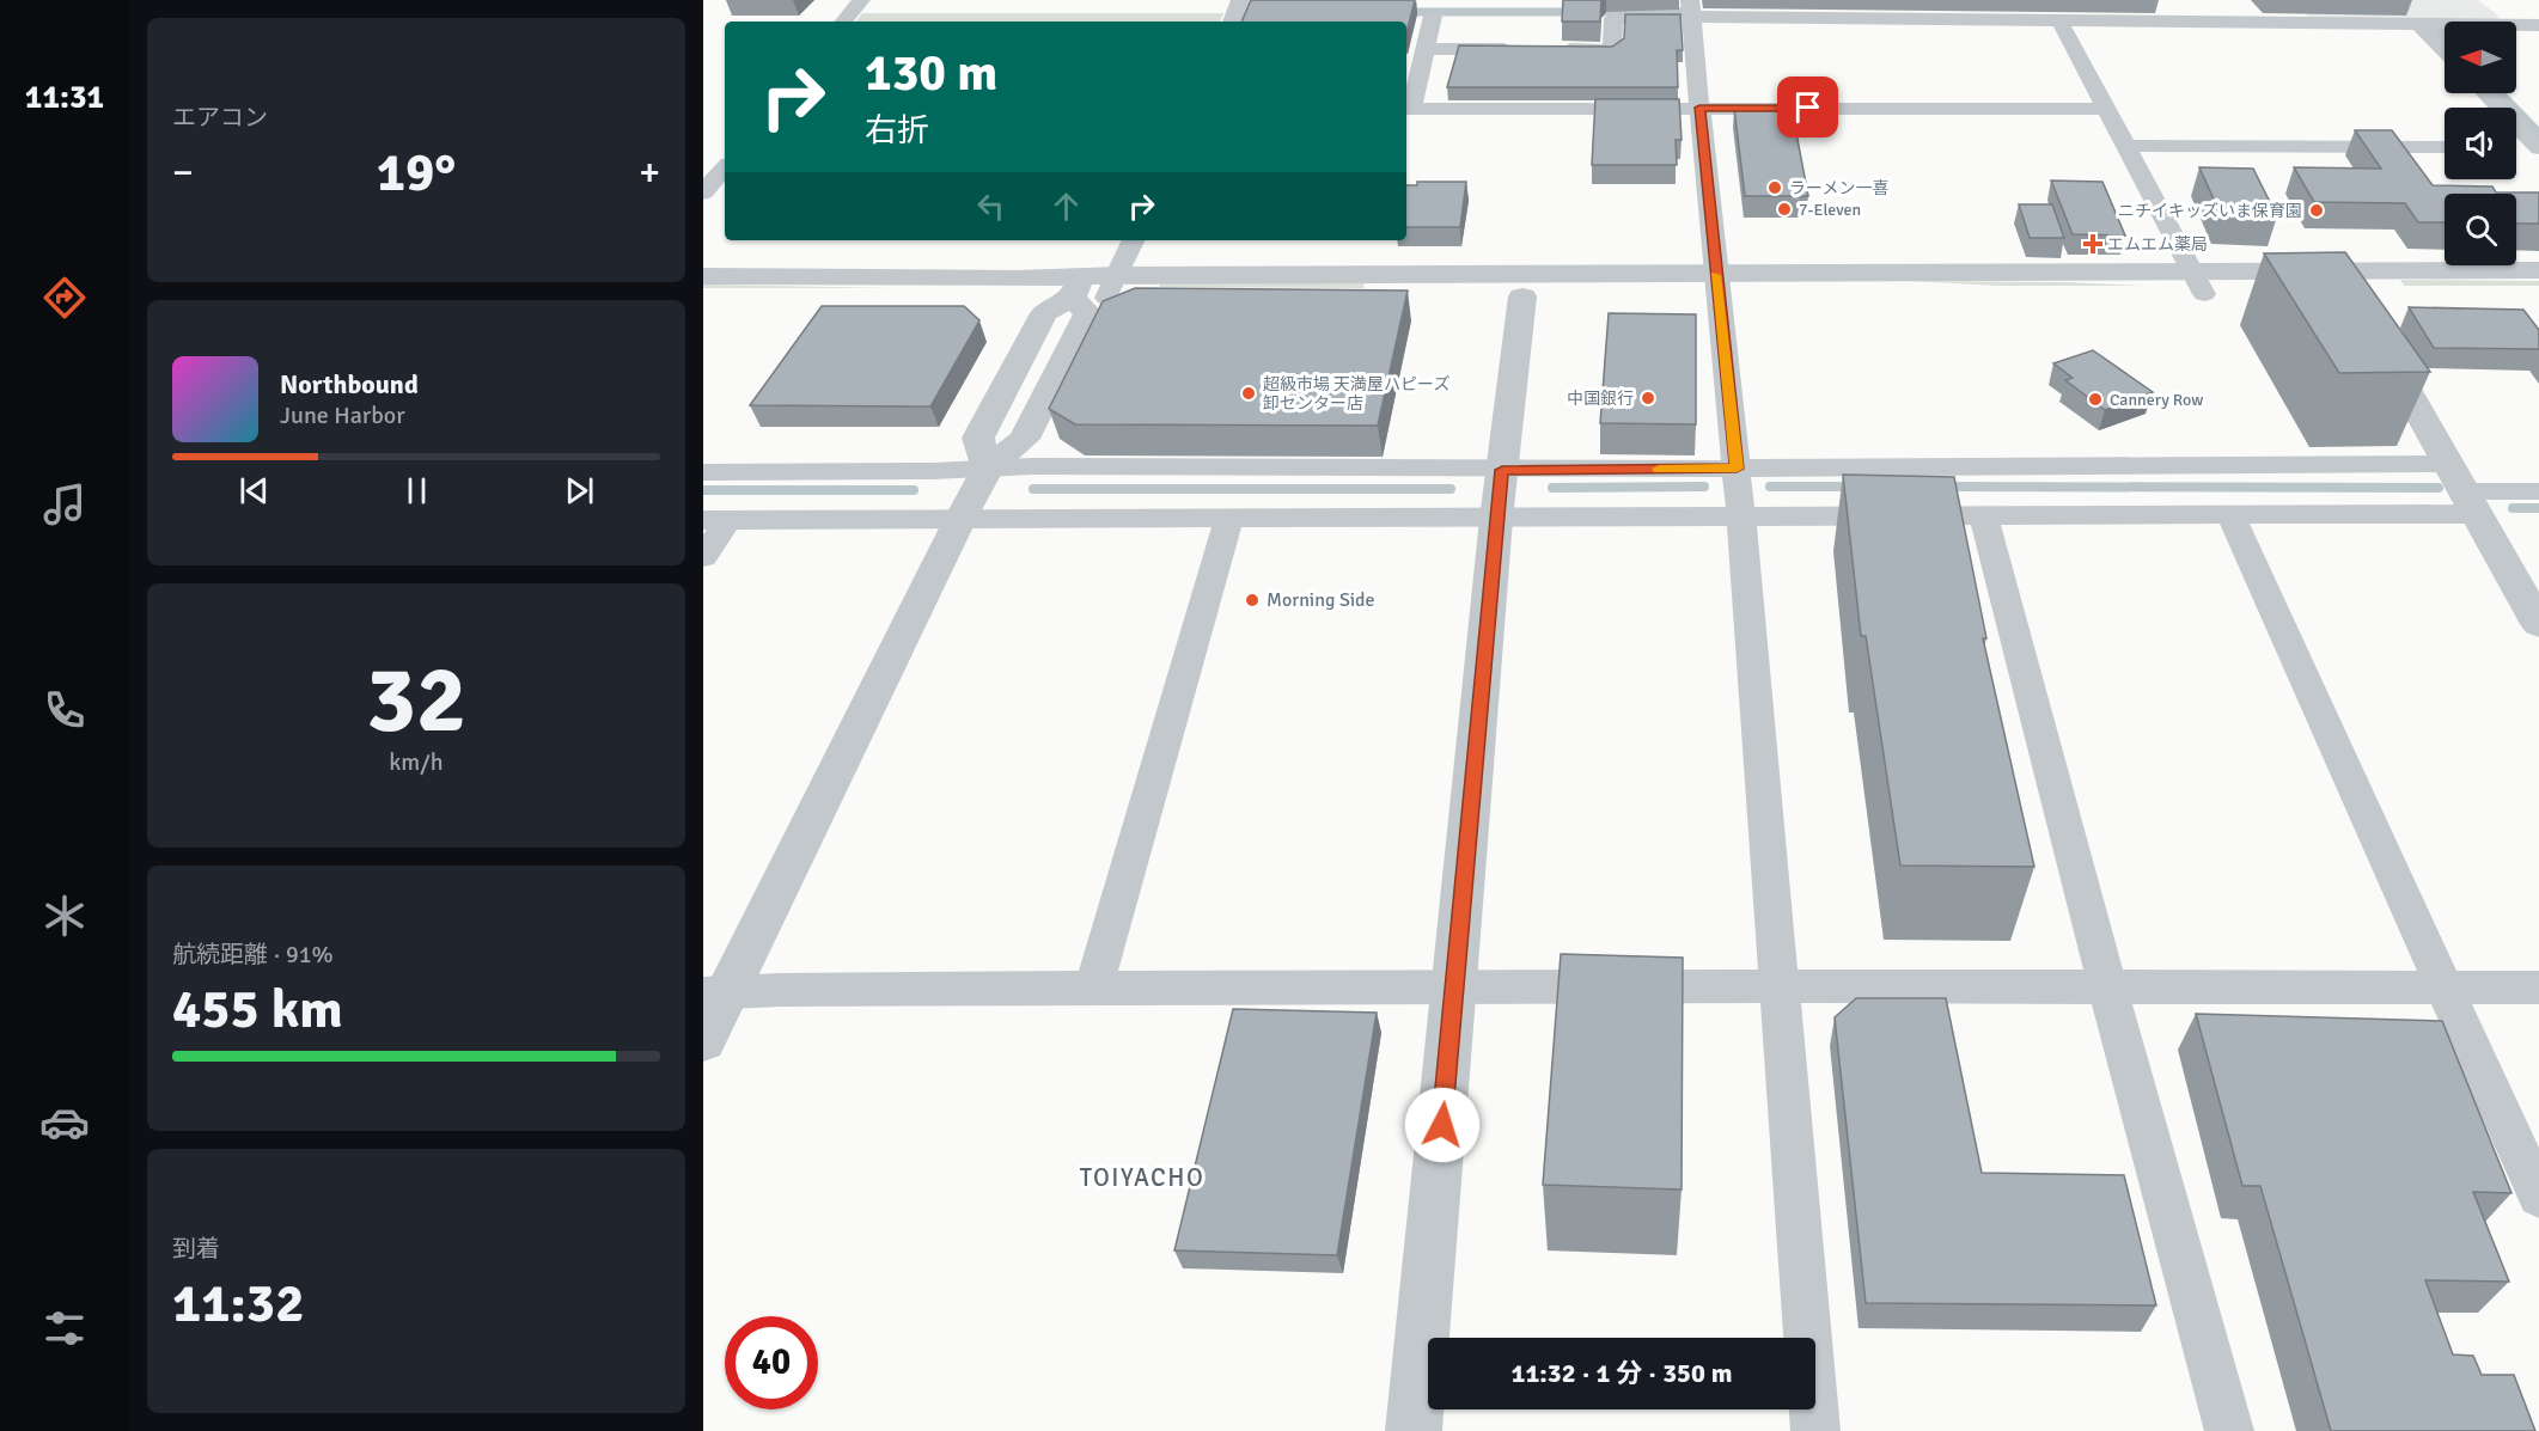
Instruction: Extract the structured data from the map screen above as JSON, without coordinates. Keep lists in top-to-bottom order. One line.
{"districts":["TOIYACHO"],"places":{"other":["ラーメン一喜","7-Eleven","ニチイキッズいま保育園","超級市場 天満屋ハピーズ 卸センター店","中国銀行","Cannery Row","Morning Side"],"health":["エムエム薬局"]},"north":"left","page":{"tabs":"11:31","tile":["エアコン",["32","km/h"],["航続距離 · 91%","455 km"],["到着","11:32"]],"turn":["130 m","右折"],"heat":["−","19°","+"],"song":["Northbound","June Harbor"],"limit":"40","trip":"11:32 · 1 分 · 350 m"}}
